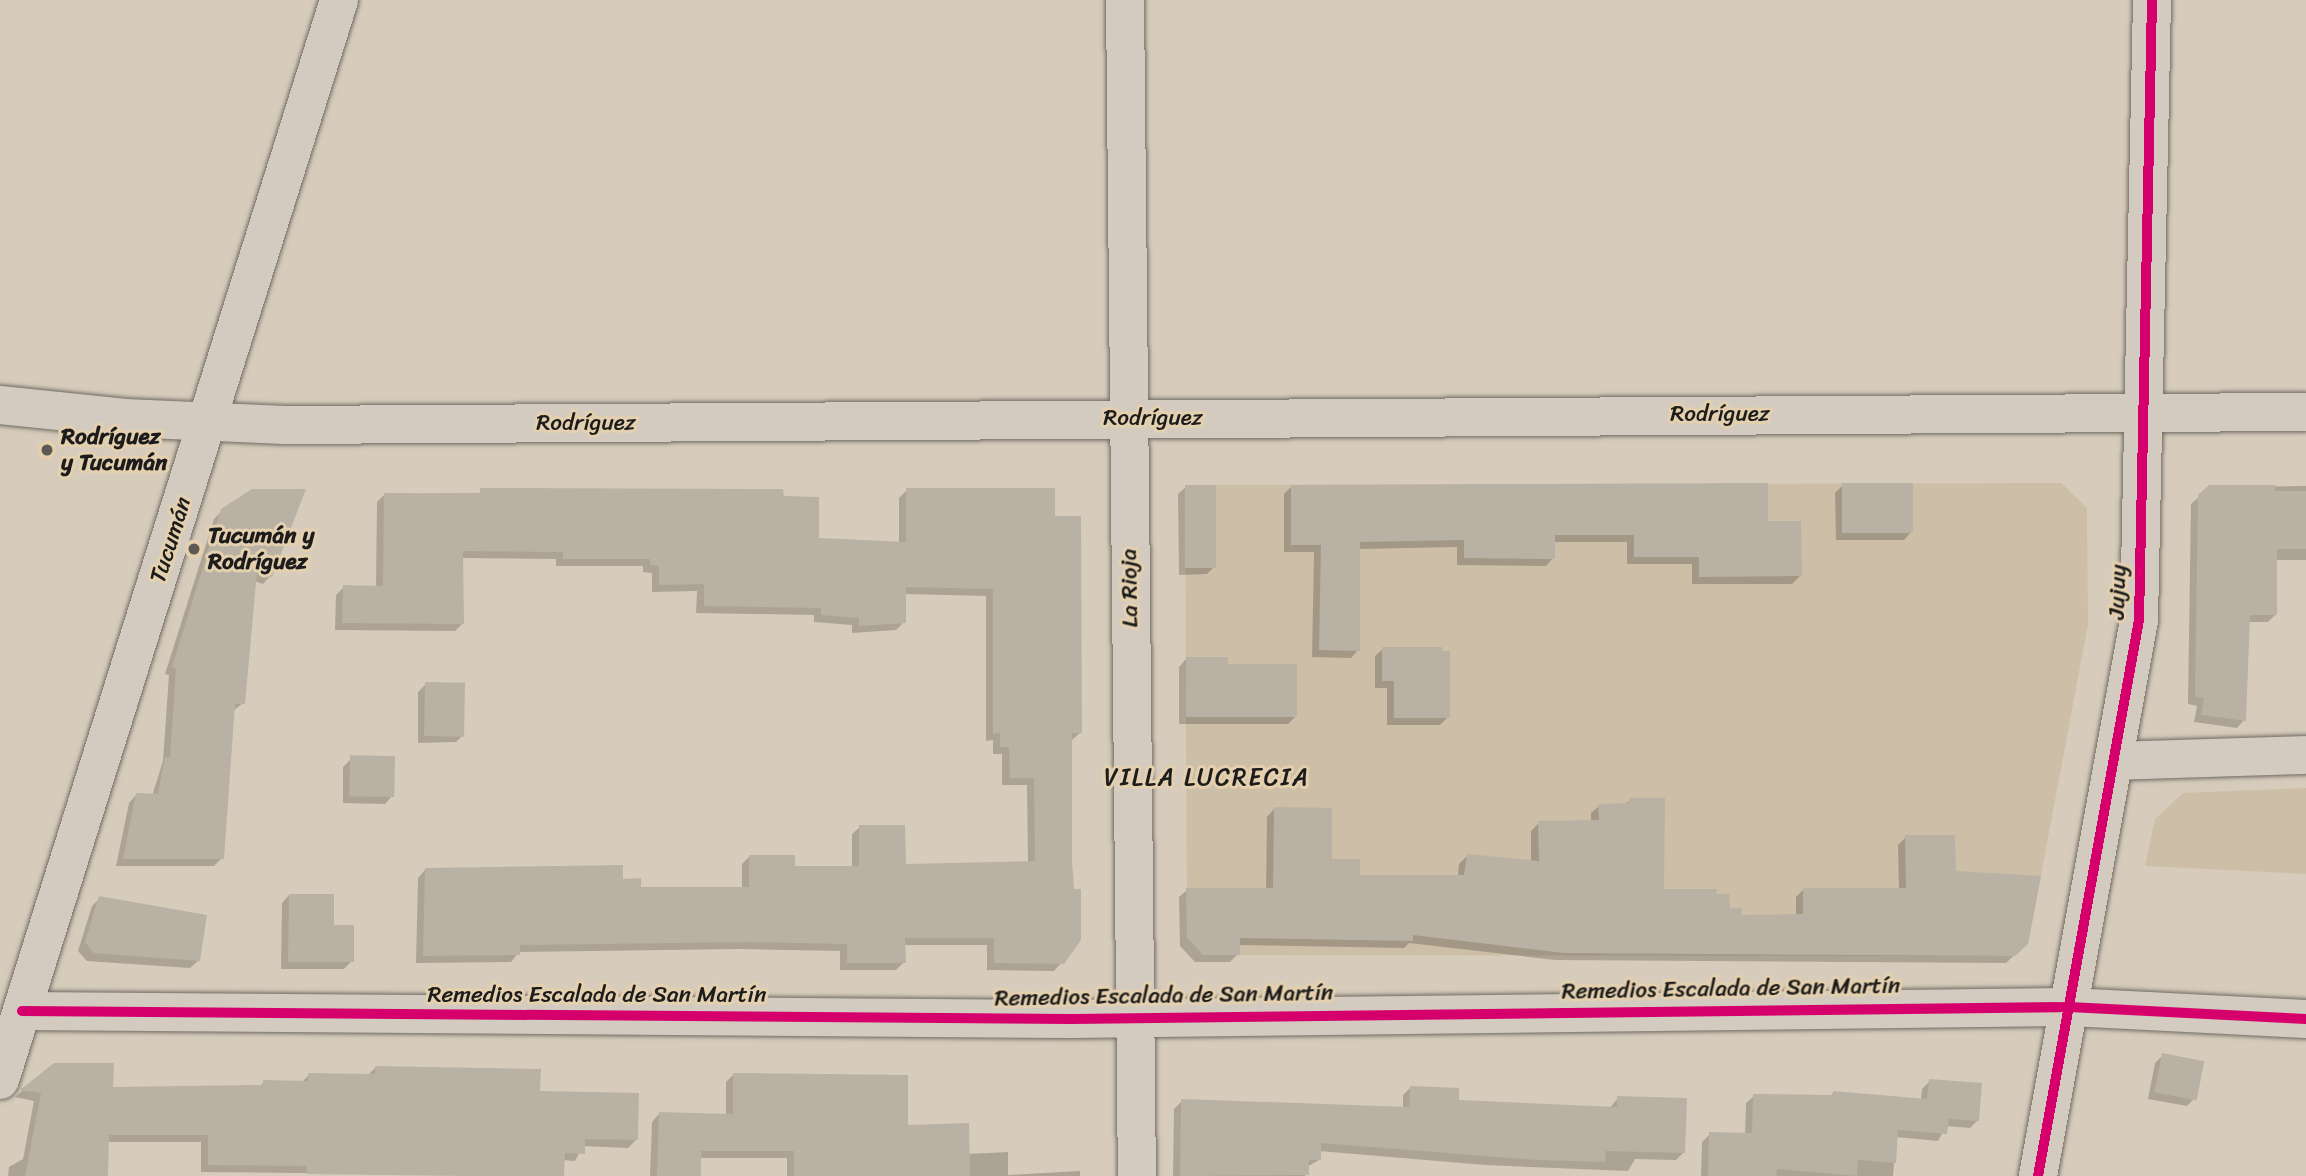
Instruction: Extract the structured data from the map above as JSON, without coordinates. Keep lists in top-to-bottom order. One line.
{"streets":{"street":["Rodríguez","Tucumán","La Rioja","Jujuy","Remedios Escalada de San Martín"]},"crossings":[["Rodríguez","Tucumán"],["Rodríguez","La Rioja"],["Rodríguez","Jujuy"],["Tucumán","Remedios Escalada de San Martín"],["La Rioja","Remedios Escalada de San Martín"],["Jujuy","Remedios Escalada de San Martín"]],"districts":["VILLA LUCRECIA"],"places":["Rodríguez y Tucumán","Tucumán y Rodríguez"]}
